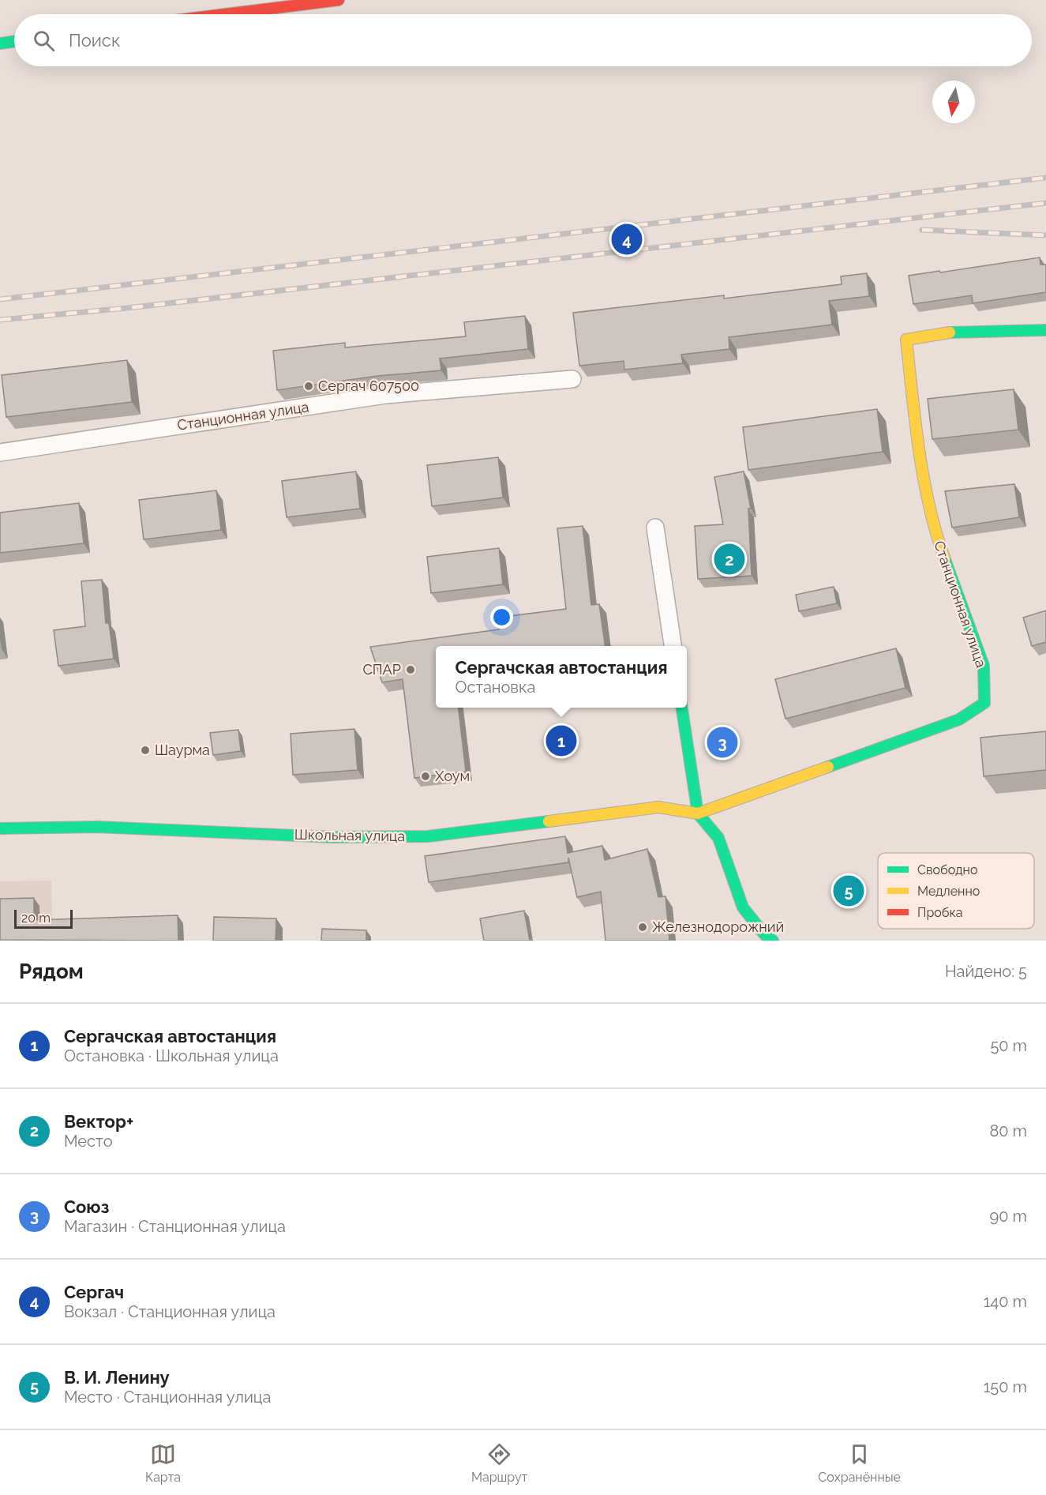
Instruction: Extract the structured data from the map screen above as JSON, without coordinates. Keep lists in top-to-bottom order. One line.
{"streets":{"street":["Станционная улица","Школьная улица"]},"crossings":[["Станционная улица","Школьная улица"]],"places":["Сергач 607500","СПАР","Шаурма","Хоум","Железнодорожний"],"legend":["Свободно","Медленно","Пробка"],"scale_bar":"20 m","north":"bottom","page":{"search":"Поиск","pins":["4","2","1","3","5"],"popup":["Сергачская автостанция","Остановка"],"scale":"20 m","heading":["Рядом","Найдено: 5"],"list":[{"mark":"1","name":"Сергачская автостанция","note":"Остановка · Школьная улица","value":"50 m"},{"mark":"2","name":"Вектор+","note":"Место","value":"80 m"},{"mark":"3","name":"Союз","note":"Магазин · Станционная улица","value":"90 m"},{"mark":"4","name":"Сергач","note":"Вокзал · Станционная улица","value":"140 m"},{"mark":"5","name":"В. И. Ленину","note":"Место · Станционная улица","value":"150 m"}],"nav":["Карта","Маршрут","Сохранённые"]}}
